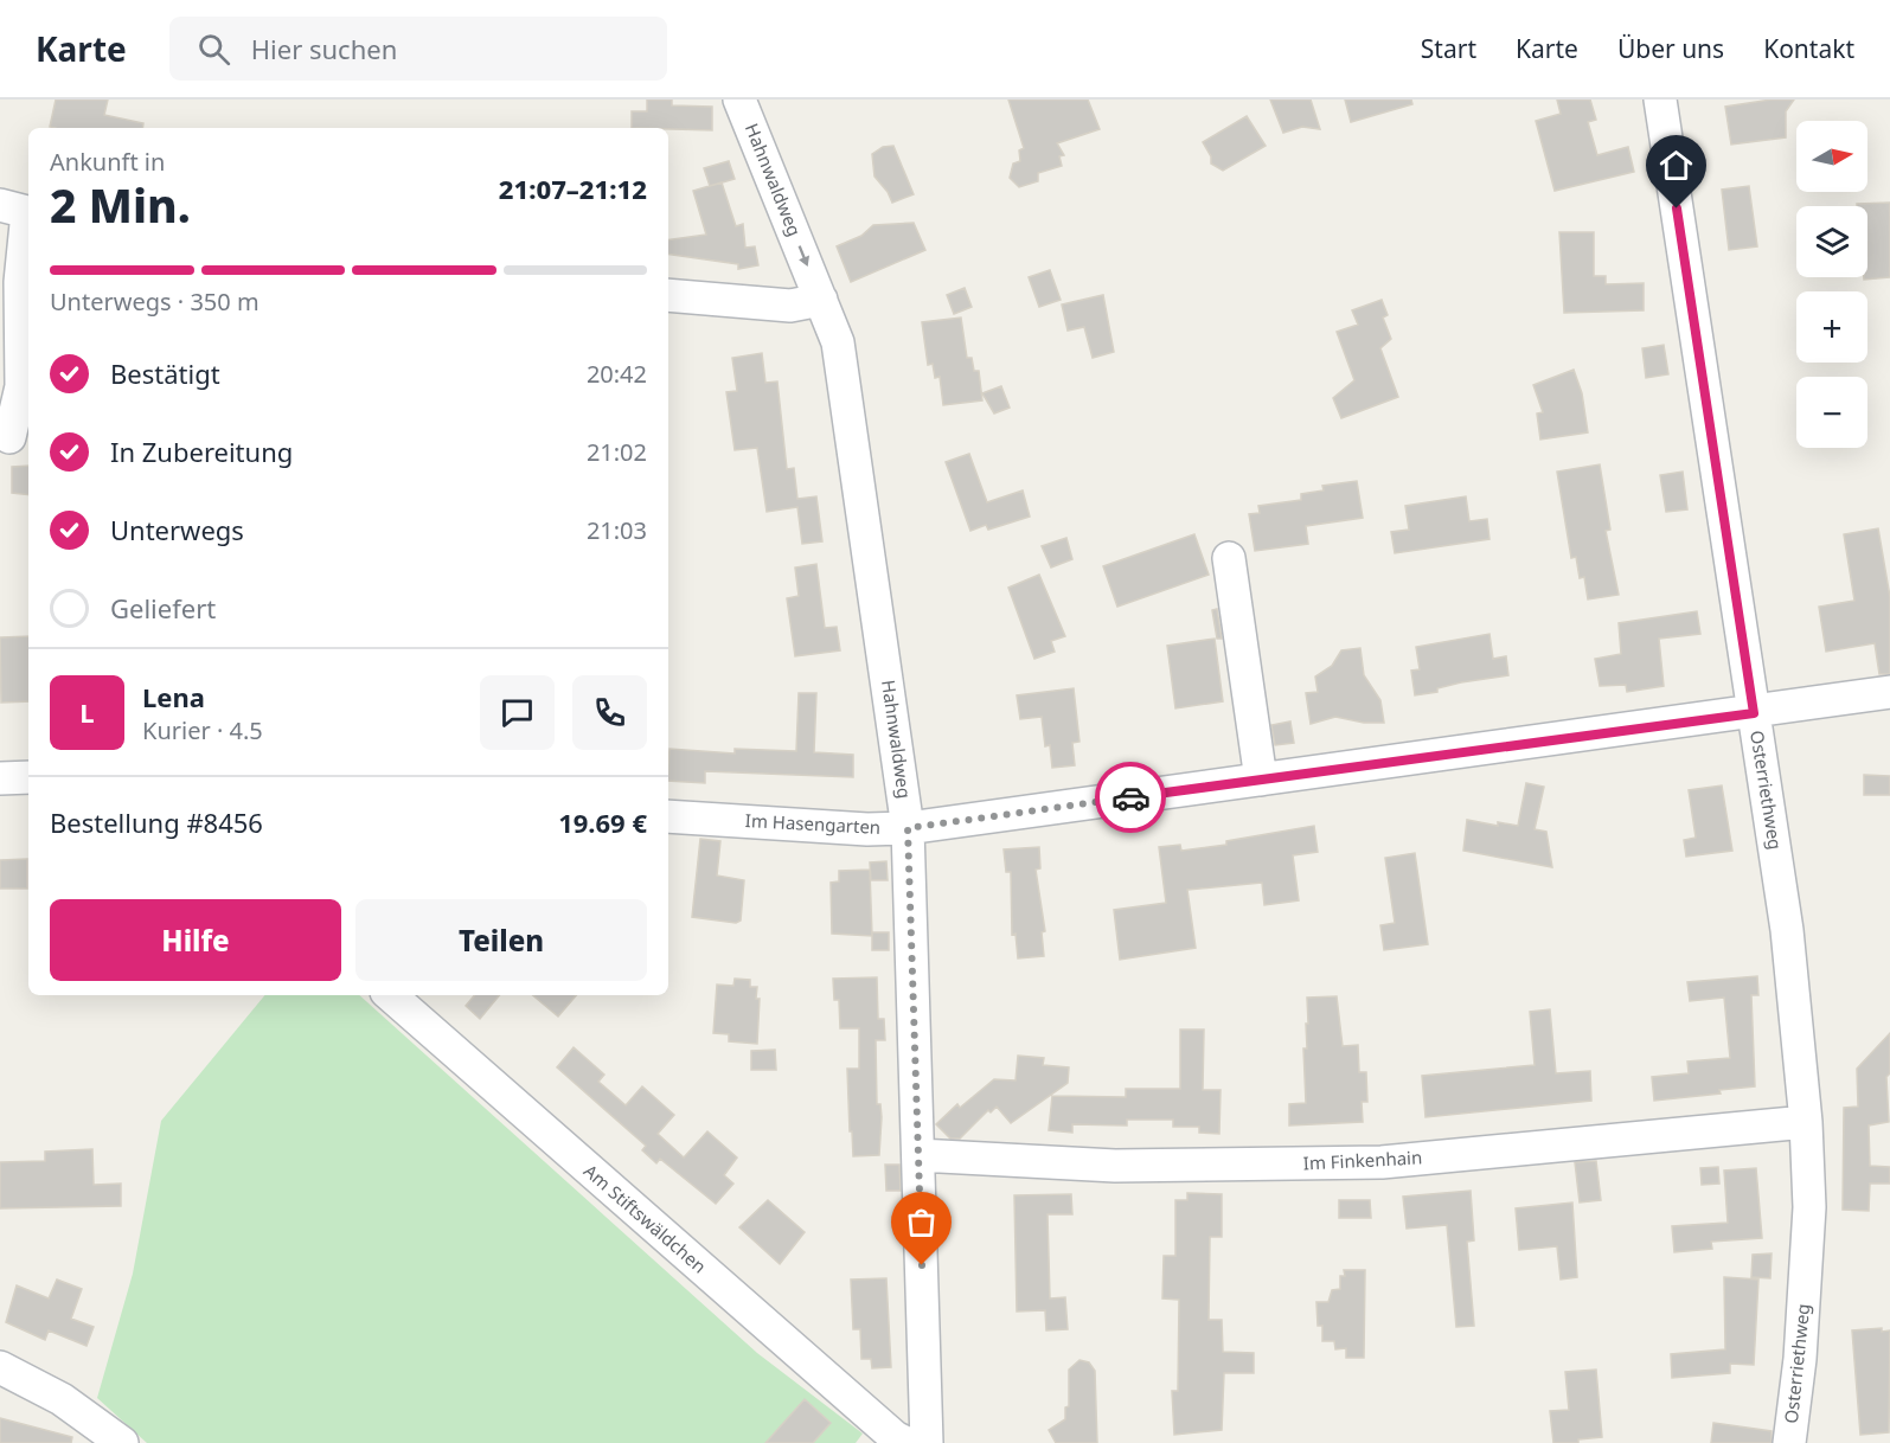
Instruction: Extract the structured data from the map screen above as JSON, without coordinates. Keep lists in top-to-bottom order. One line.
{"streets":{"street":["Hahnwaldweg","Osterriethweg","Im Hasengarten","Im Finkenhain","Am Stiftswäldchen"]},"crossings":[["Hahnwaldweg","Im Hasengarten"],["Hahnwaldweg","Im Finkenhain"],["Osterriethweg","Im Hasengarten"],["Osterriethweg","Im Finkenhain"]],"north":"right","page":{"header":"Karte","search":"Hier suchen","nav":["Start","Karte","Über uns","Kontakt"],"map_buttons":["+","−"],"heading":["2 Min.","Ankunft in","21:07–21:12"],"panel":["Lena","Kurier · 4.5","Bestellung #8456","19.69 €"],"bar":"Unterwegs · 350 m","list":[["Bestätigt","20:42"],["In Zubereitung","21:02"],["Unterwegs","21:03"],"Geliefert"],"round":"L","buttons":["Hilfe","Teilen"]}}
